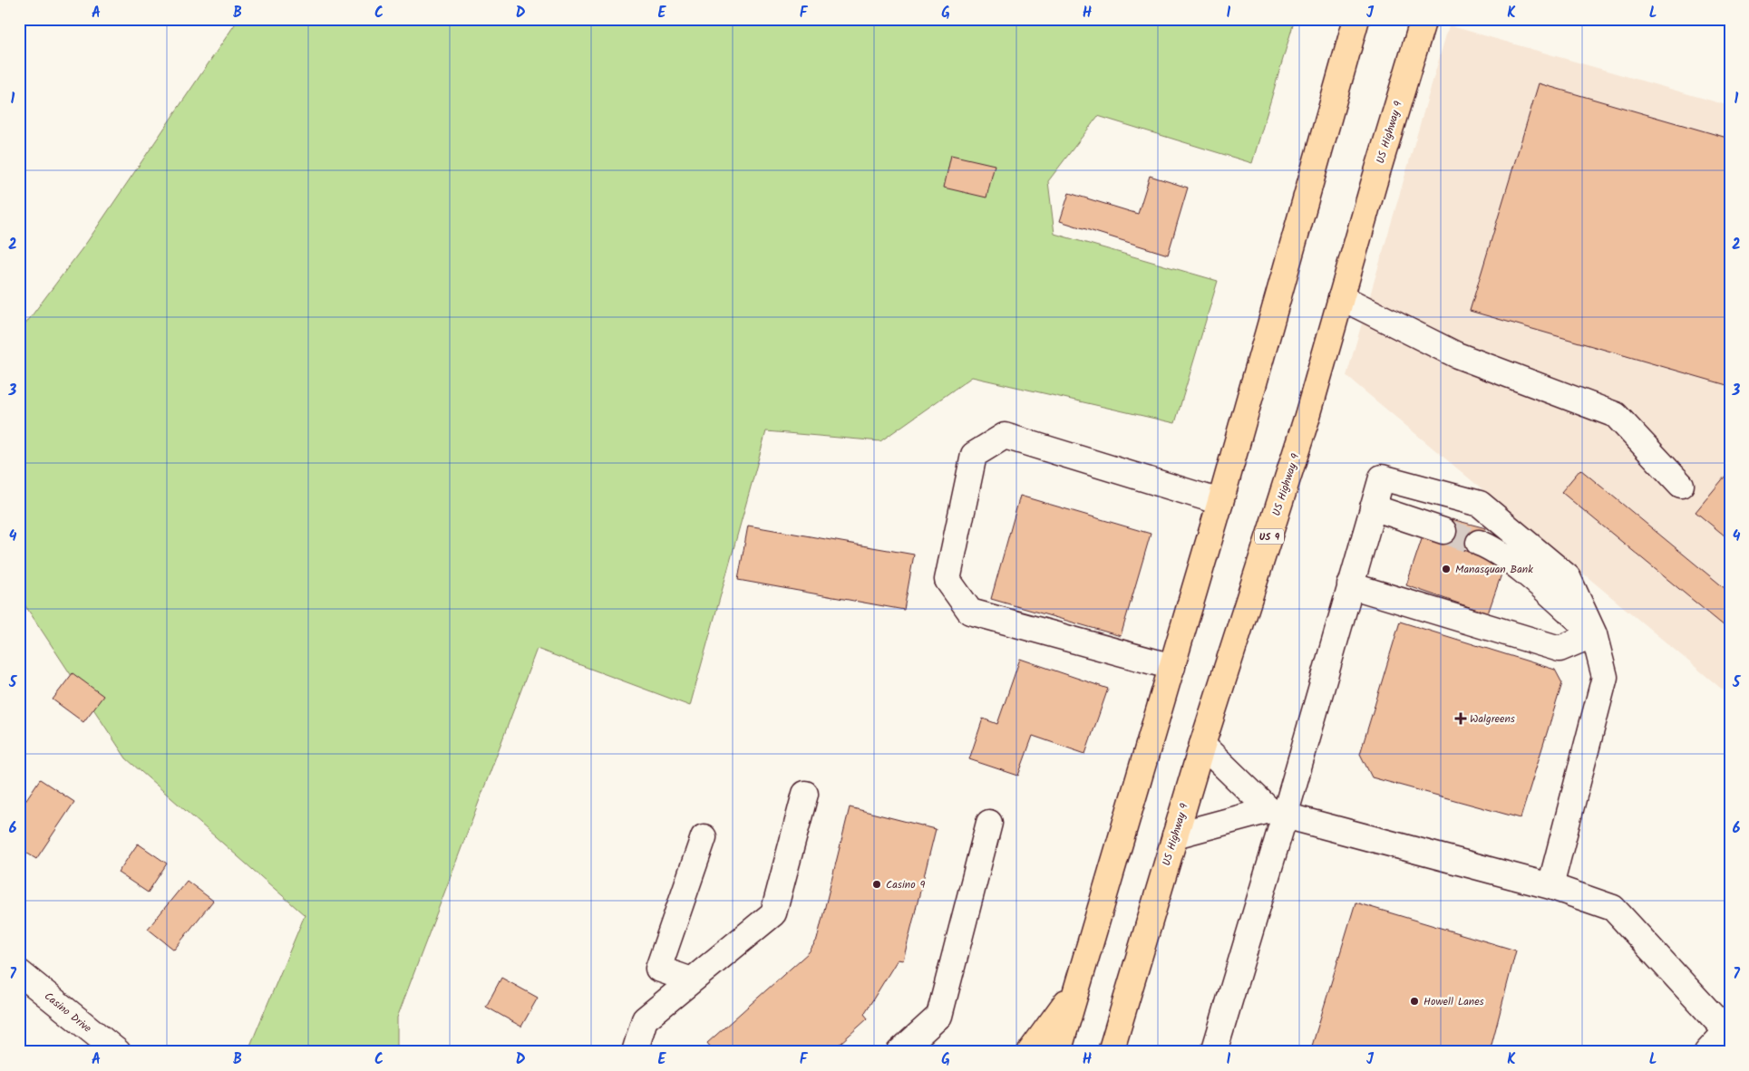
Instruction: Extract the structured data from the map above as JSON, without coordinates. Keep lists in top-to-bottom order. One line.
{"streets":{"highway":["US Highway 9","US 9"],"street":["Casino Drive"]},"places":{"other":["Manasquan Bank","Casino 9","Howell Lanes"],"health":["Walgreens"]},"grid":{"columns":["A","B","C","D","E","F","G","H","I","J","K","L"],"rows":["1","2","3","4","5","6","7"]}}
